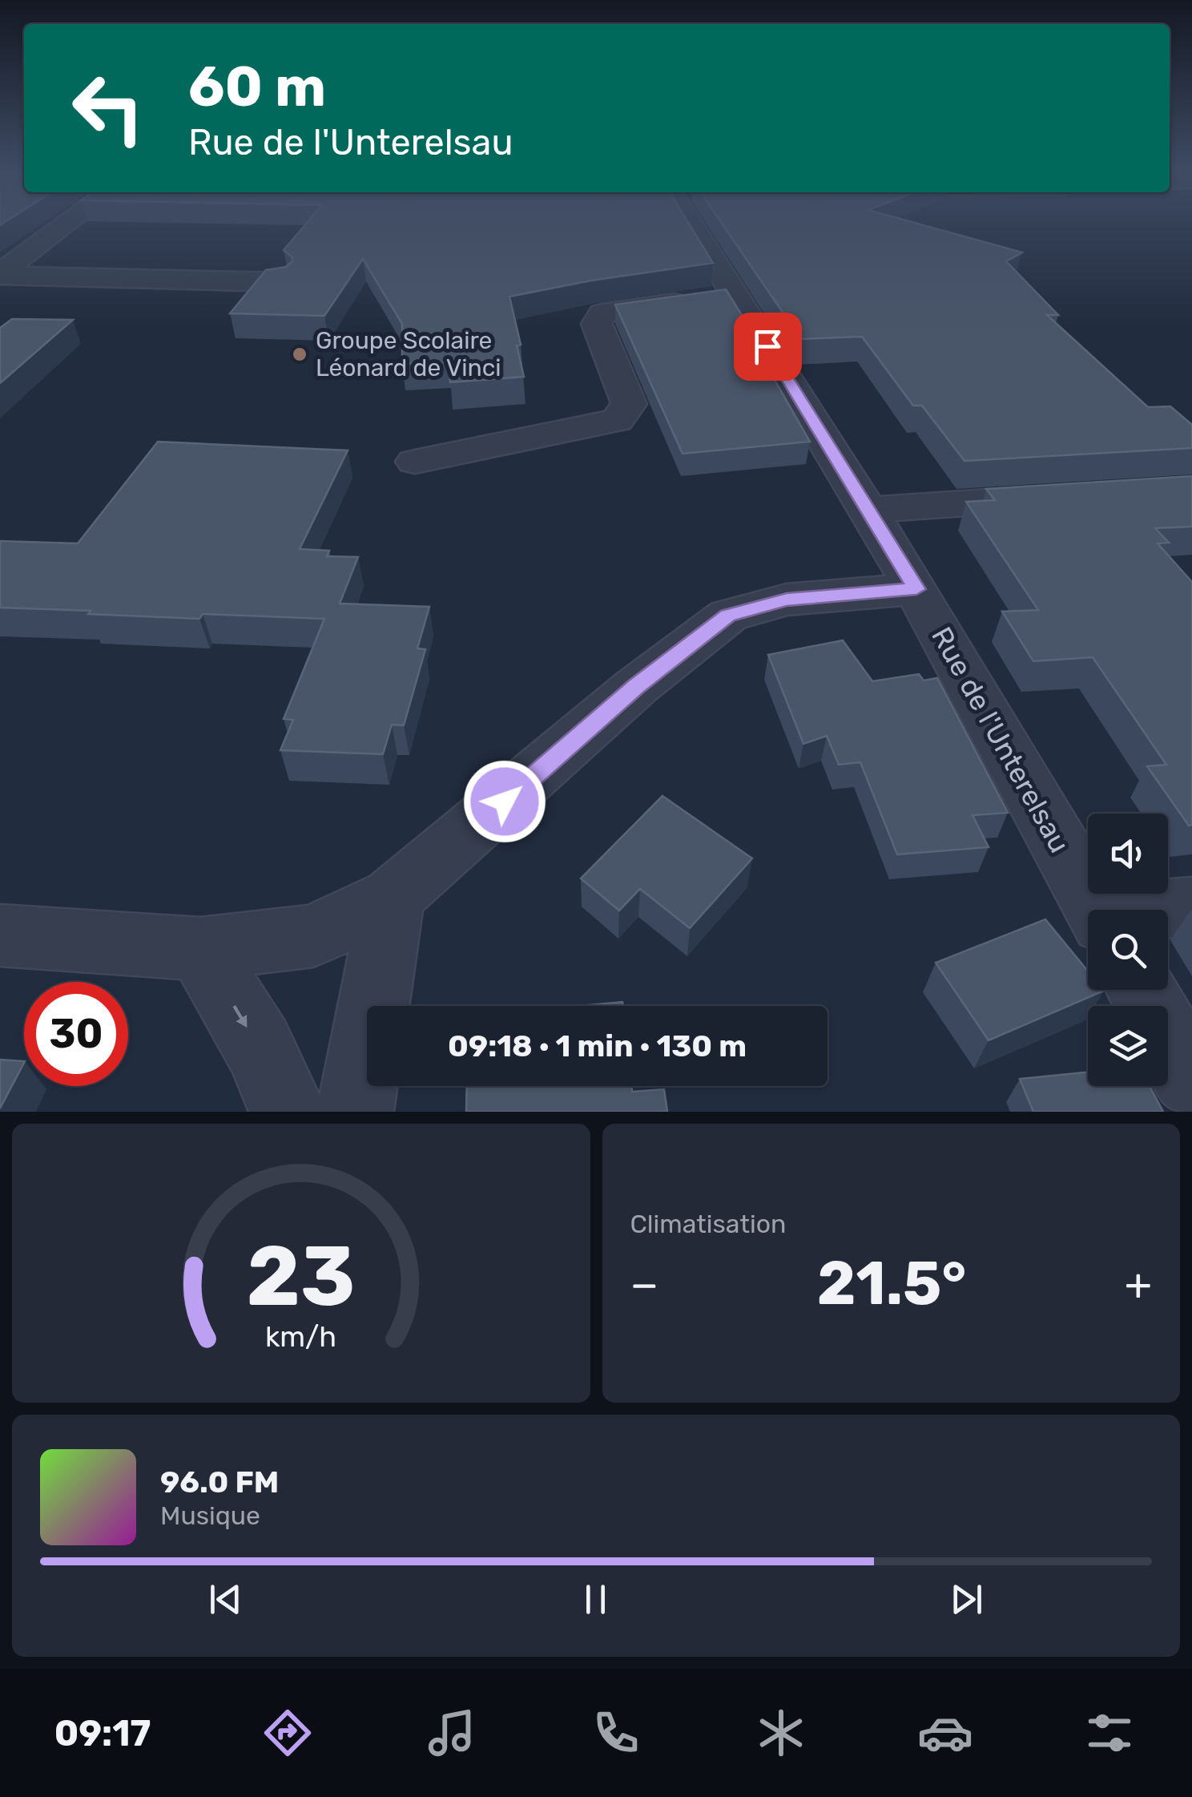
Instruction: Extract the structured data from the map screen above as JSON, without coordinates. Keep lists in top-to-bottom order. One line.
{"streets":{"street":["Rue de l'Unterelsau"]},"places":["Groupe Scolaire Léonard de Vinci"],"page":{"turn":["60 m","Rue de l'Unterelsau"],"limit":"30","trip":"09:18 · 1 min · 130 m","tile":"Climatisation","heat":["−","21.5°","+"],"song":["96.0 FM","Musique"],"tabs":"09:17","gauge":["23","km/h"]}}
